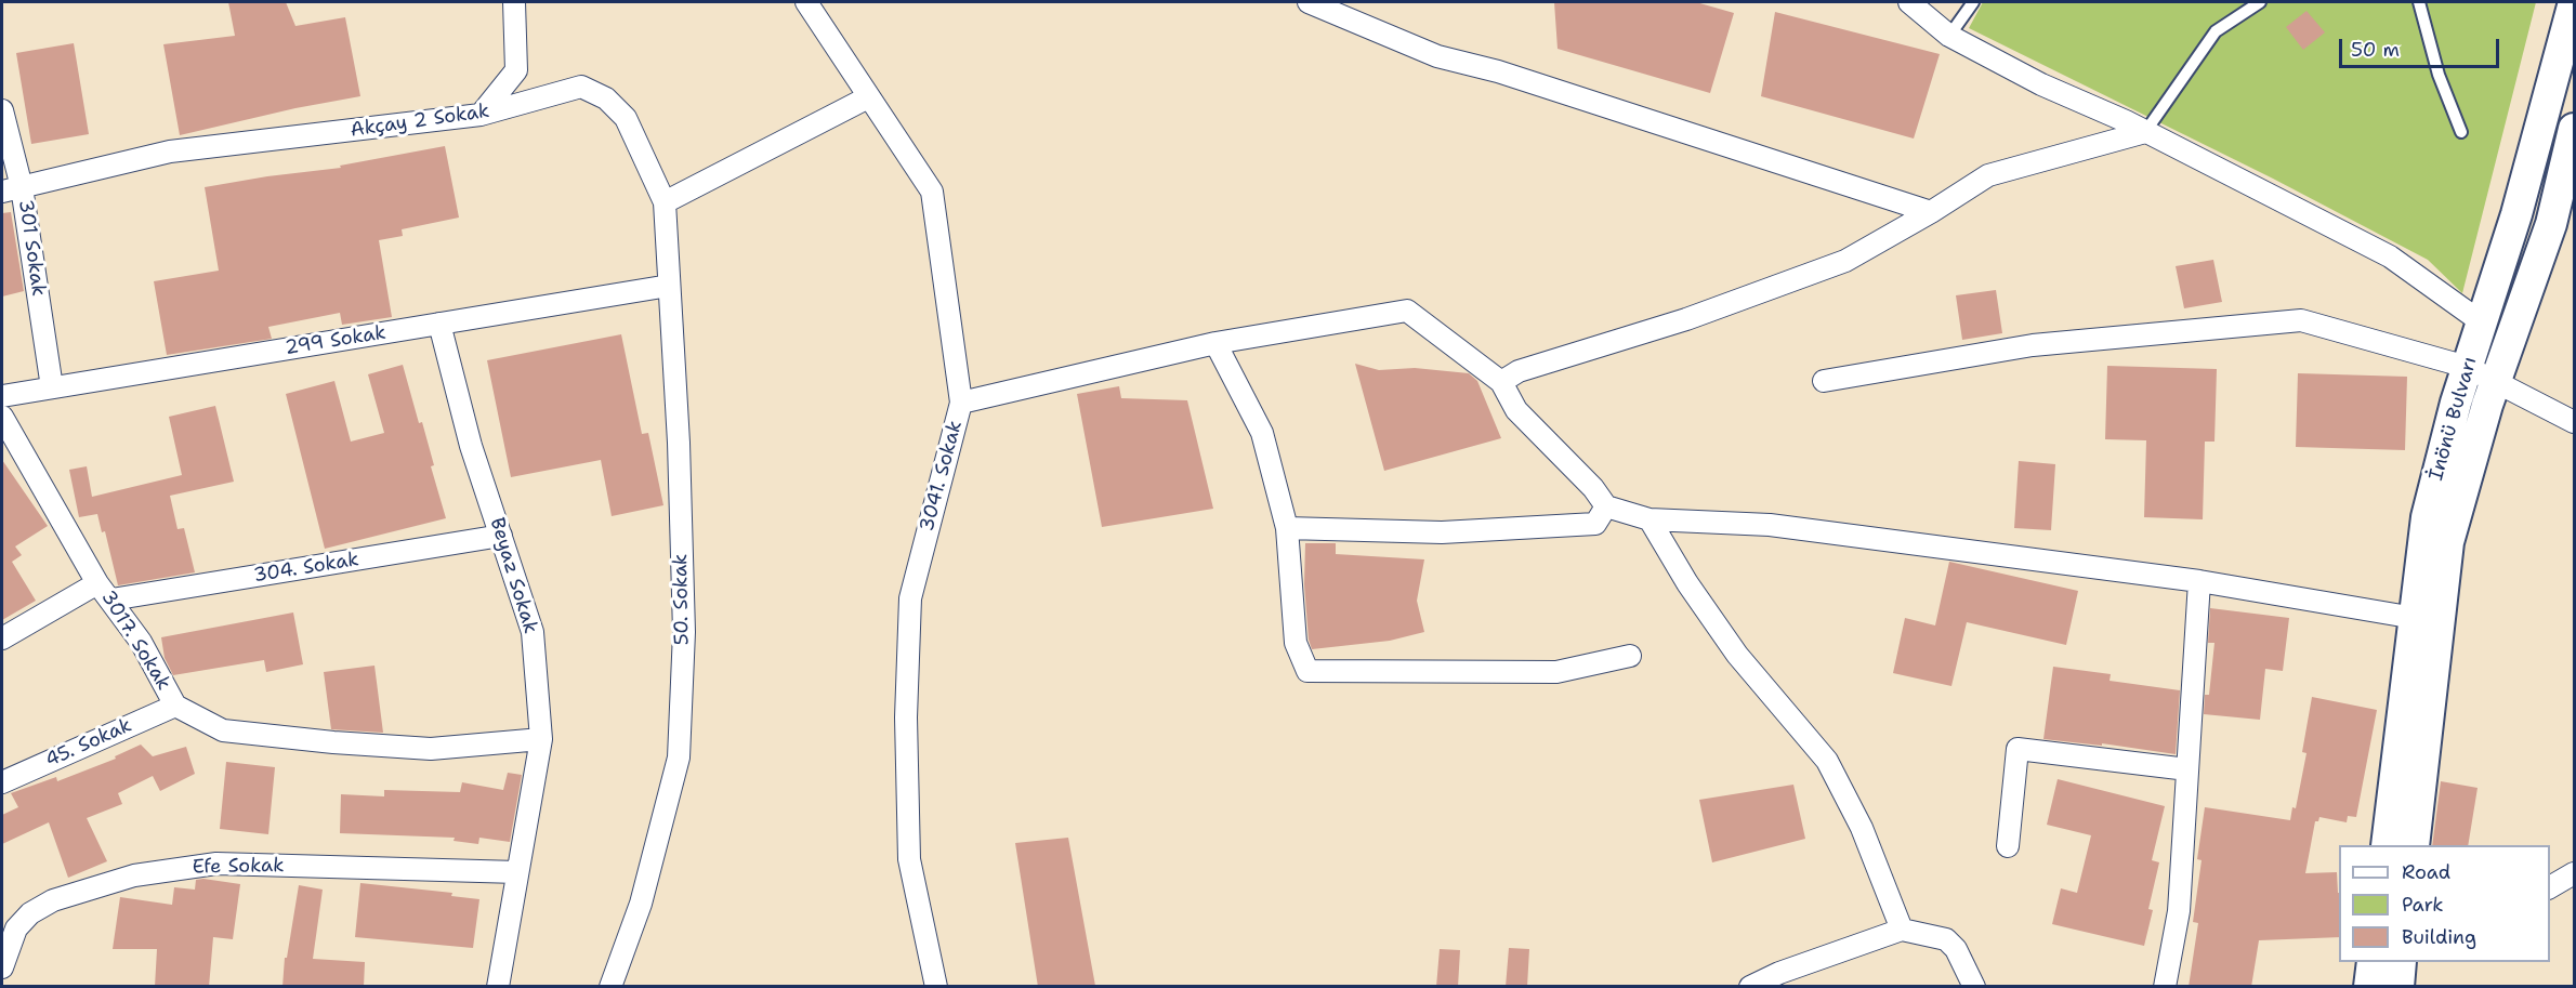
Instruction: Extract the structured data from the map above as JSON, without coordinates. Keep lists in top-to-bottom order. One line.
{"streets":{"main road":["İnönü Bulvarı"],"street":["Akçay 2 Sokak","301 Sokak","299 Sokak","3041. Sokak","304. Sokak","Beyaz Sokak","50. Sokak","3017. Sokak","45. Sokak","Efe Sokak"]},"crossings":[["Akçay 2 Sokak","301 Sokak"],["Akçay 2 Sokak","50. Sokak"],["301 Sokak","299 Sokak"],["299 Sokak","Beyaz Sokak"],["299 Sokak","50. Sokak"],["304. Sokak","Beyaz Sokak"],["304. Sokak","3017. Sokak"],["Beyaz Sokak","3017. Sokak"],["Beyaz Sokak","Efe Sokak"],["3017. Sokak","45. Sokak"]],"legend":["Road","Park","Building"],"scale_bar":"50 m"}
